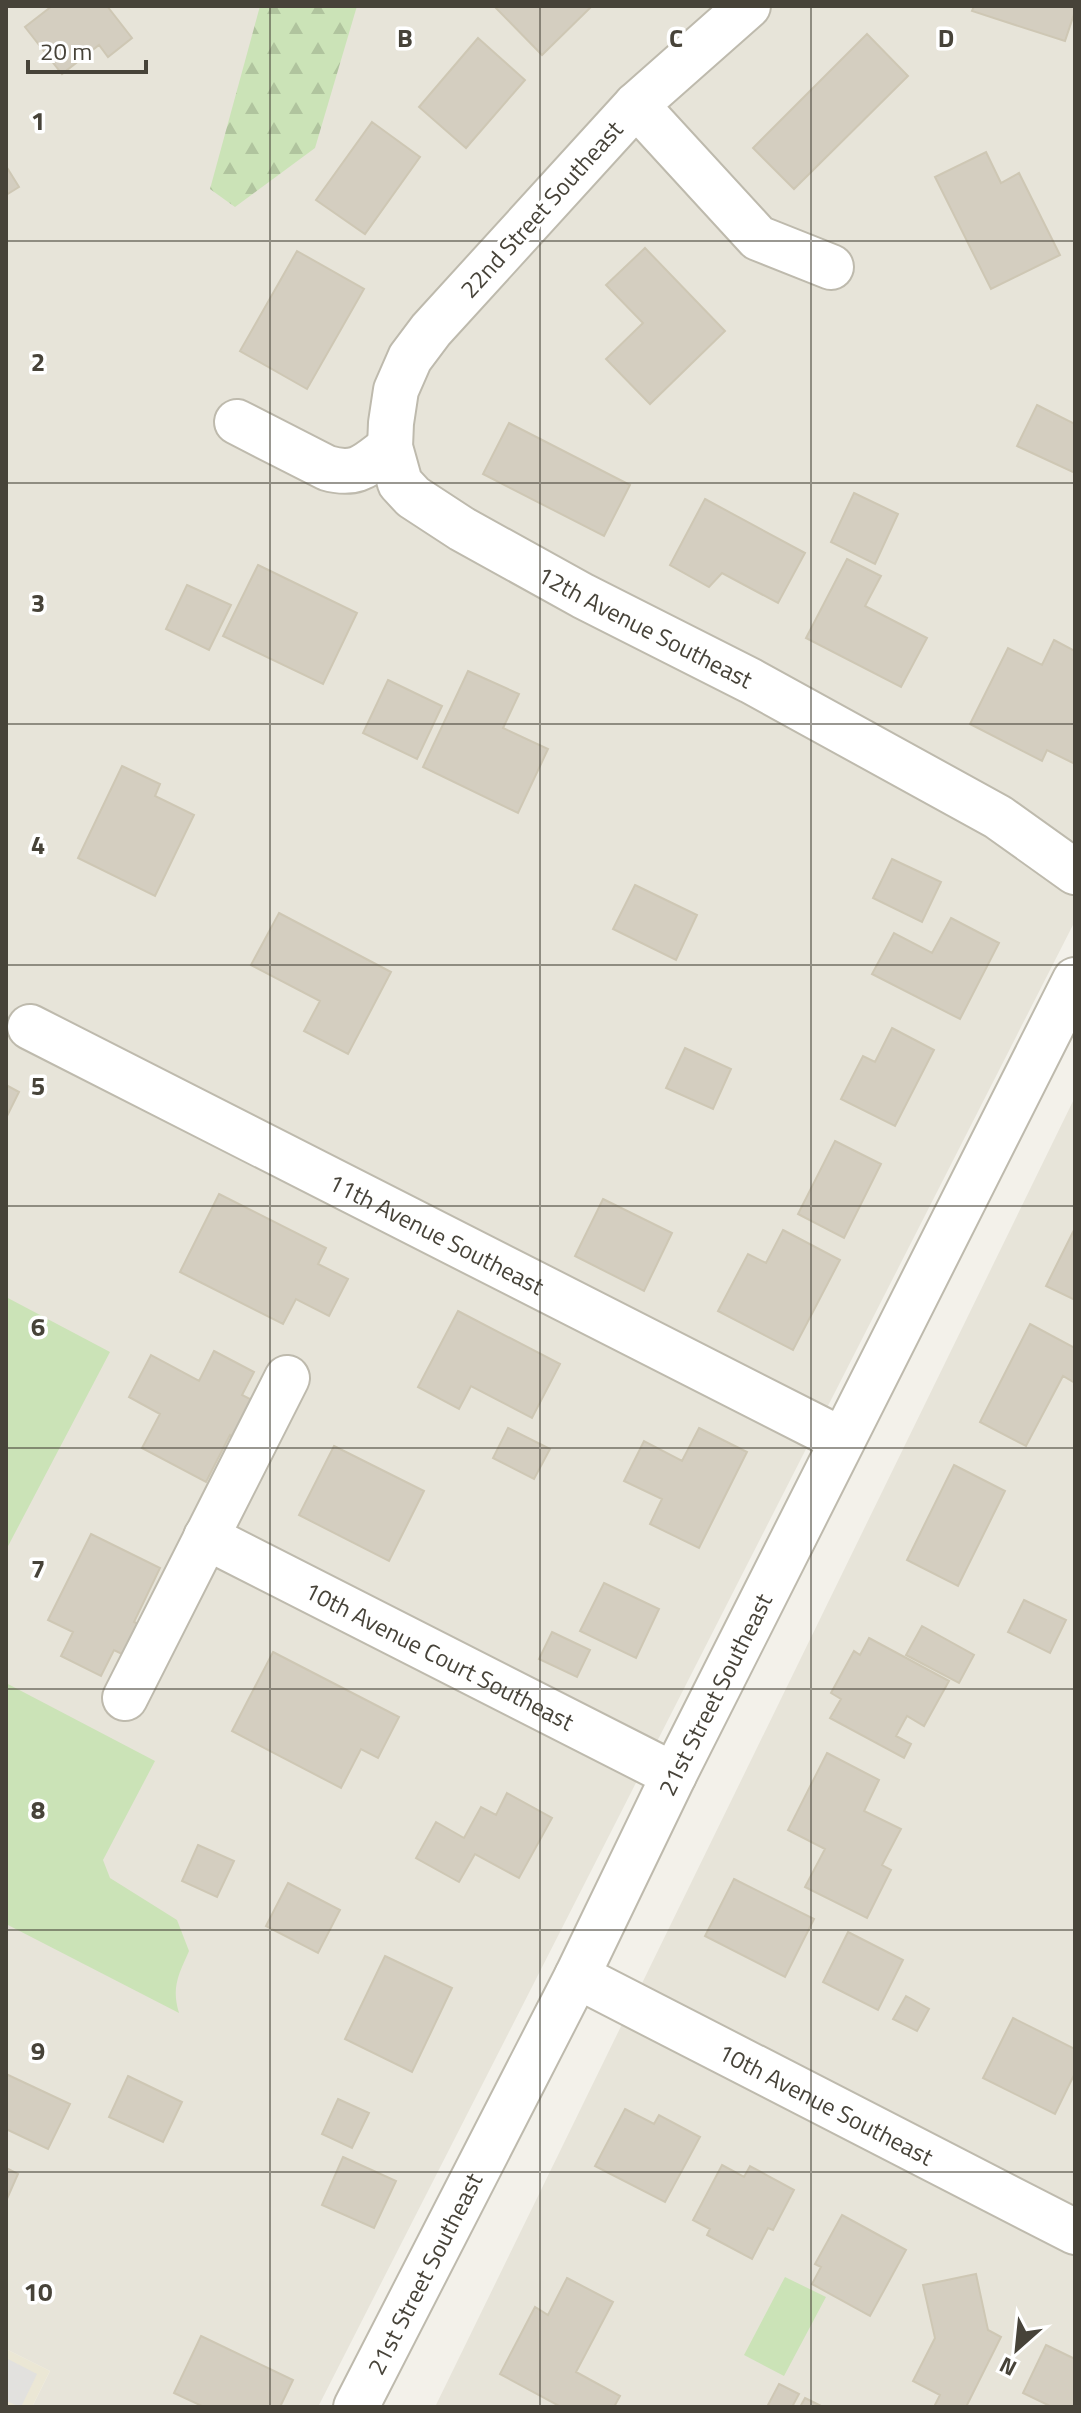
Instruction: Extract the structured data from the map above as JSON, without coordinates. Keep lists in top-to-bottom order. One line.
{"streets":{"street":["22nd Street Southeast","12th Avenue Southeast","11th Avenue Southeast","10th Avenue Court Southeast","21st Street Southeast","10th Avenue Southeast"]},"crossings":[["22nd Street Southeast","12th Avenue Southeast"],["11th Avenue Southeast","21st Street Southeast"],["10th Avenue Court Southeast","21st Street Southeast"],["21st Street Southeast","10th Avenue Southeast"]],"scale_bar":"20 m","north":"bottom left","grid":{"columns":["B","C","D"],"rows":["1","2","3","4","5","6","7","8","9","10"]}}
